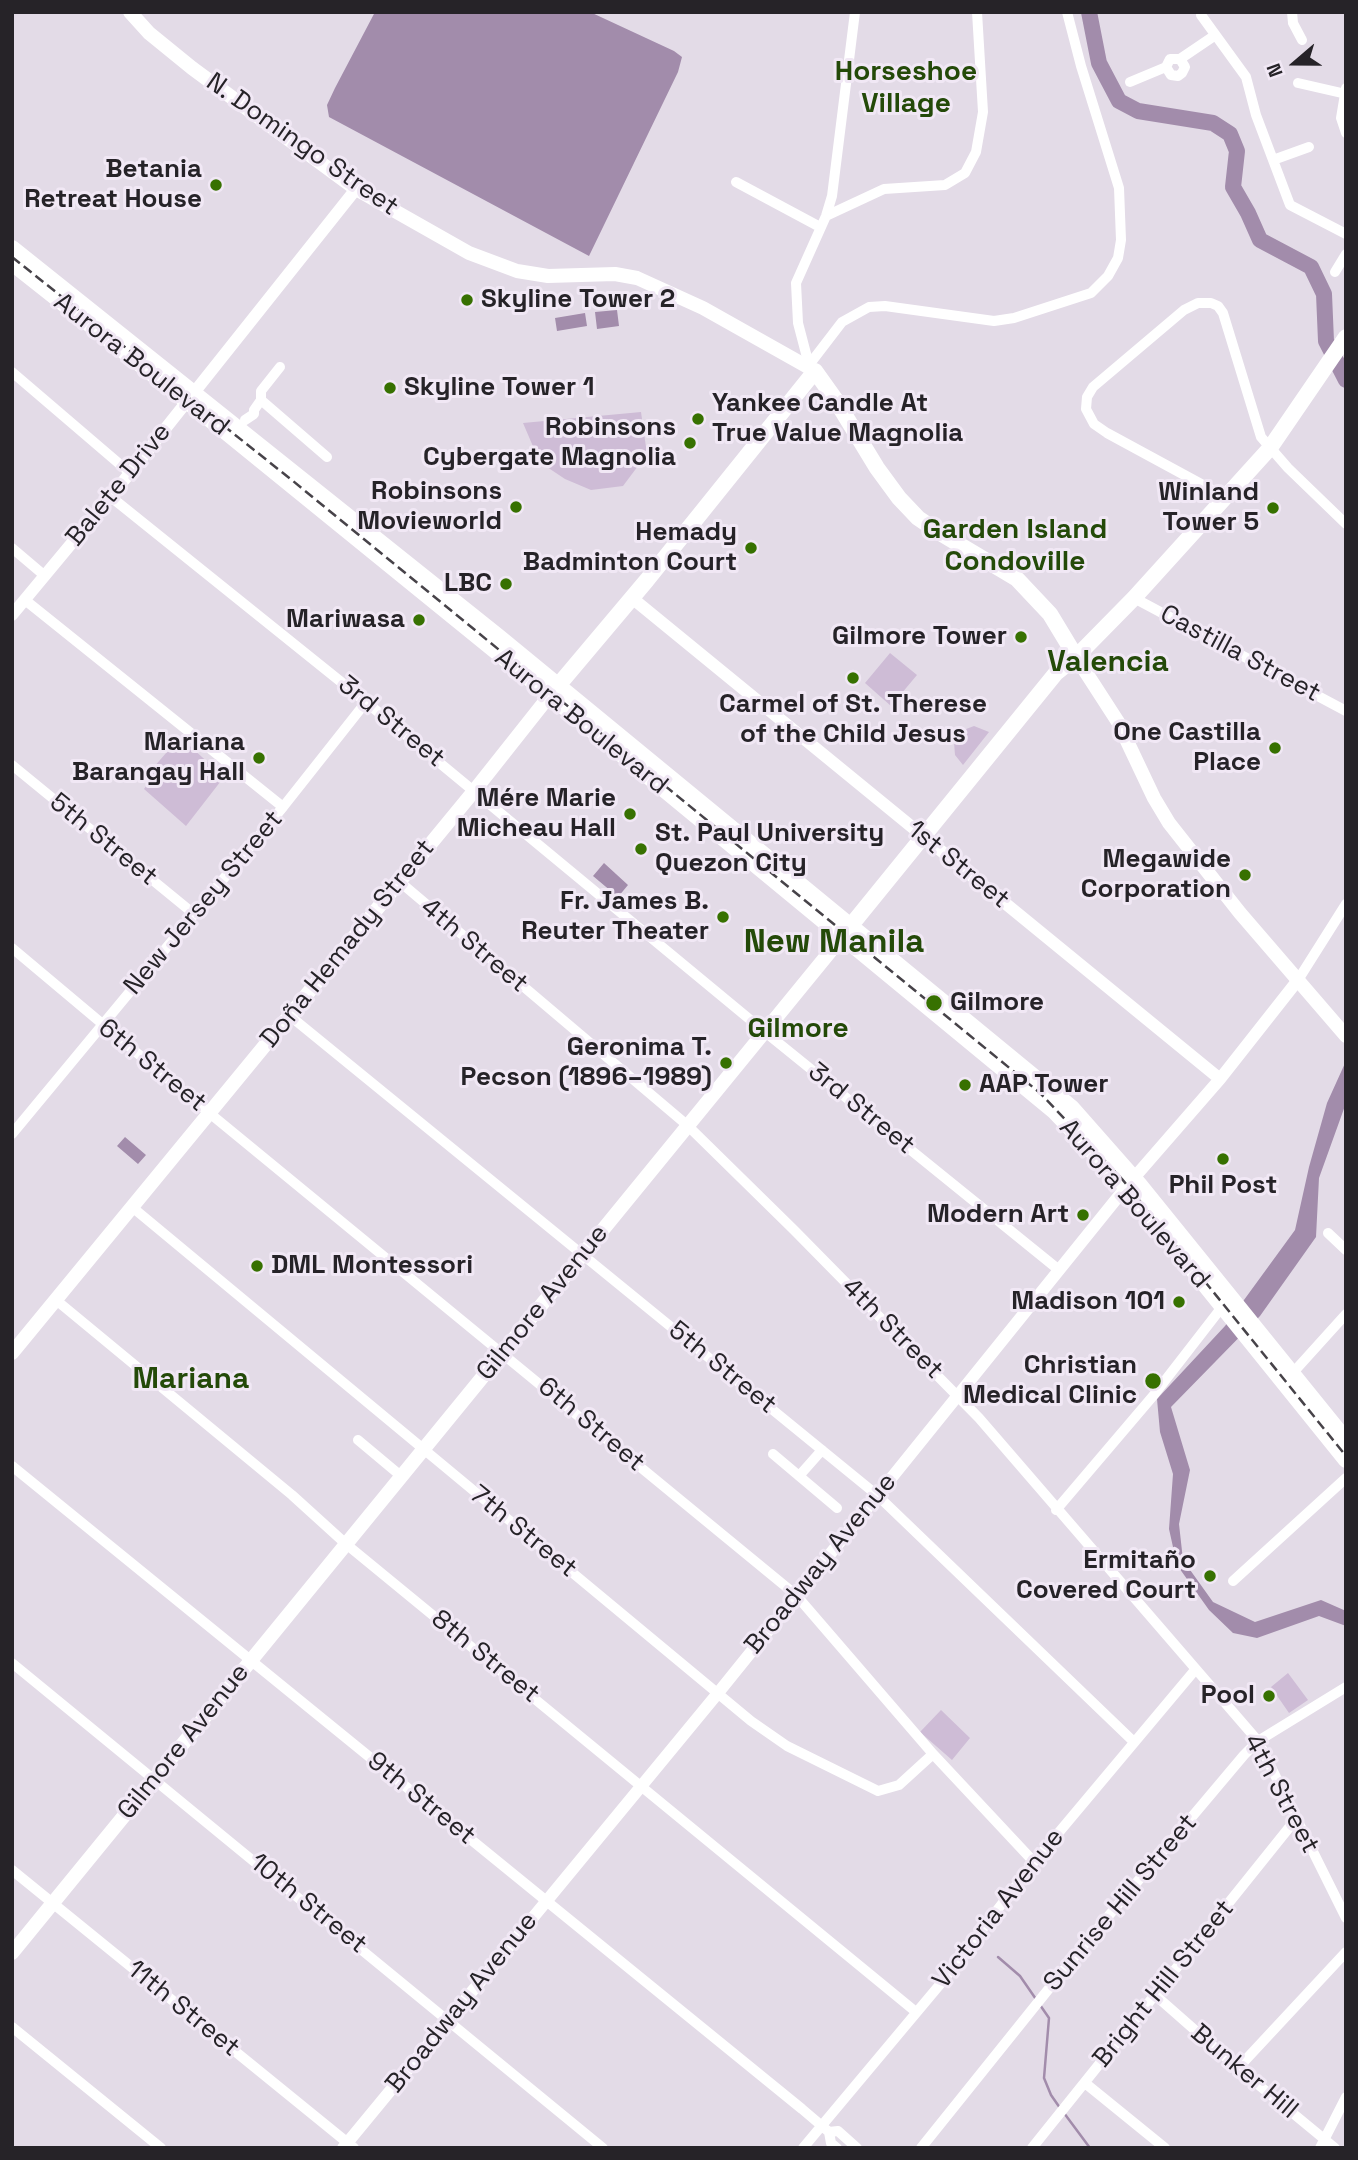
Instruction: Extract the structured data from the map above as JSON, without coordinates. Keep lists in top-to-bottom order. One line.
{"streets":{"main road":["N. Domingo Street","Aurora Boulevard","Doña Hemady Street","Gilmore Avenue"],"street":["Balete Drive","Castilla Street","3rd Street","5th Street","1st Street","New Jersey Street","4th Street","6th Street","7th Street","Broadway Avenue","8th Street","9th Street","Sunrise Hill Street","10th Street","Victoria Avenue","Bright Hill Street","11th Street","Bunker Hill"]},"crossings":[["N. Domingo Street","Balete Drive"],["N. Domingo Street","Doña Hemady Street"],["N. Domingo Street","Gilmore Avenue"],["N. Domingo Street","Broadway Avenue"],["Aurora Boulevard","Balete Drive"],["Aurora Boulevard","Doña Hemady Street"],["Aurora Boulevard","Gilmore Avenue"],["Aurora Boulevard","Broadway Avenue"],["Balete Drive","3rd Street"],["Castilla Street","Gilmore Avenue"],["3rd Street","New Jersey Street"],["3rd Street","Doña Hemady Street"],["3rd Street","Gilmore Avenue"],["3rd Street","Broadway Avenue"],["5th Street","New Jersey Street"],["5th Street","Doña Hemady Street"],["5th Street","Gilmore Avenue"],["5th Street","Broadway Avenue"],["5th Street","Victoria Avenue"],["1st Street","Doña Hemady Street"],["1st Street","Gilmore Avenue"],["1st Street","Broadway Avenue"],["New Jersey Street","6th Street"],["Doña Hemady Street","4th Street"],["Doña Hemady Street","6th Street"],["Doña Hemady Street","7th Street"],["Doña Hemady Street","8th Street"],["4th Street","Gilmore Avenue"],["4th Street","Broadway Avenue"],["4th Street","Sunrise Hill Street"],["4th Street","Victoria Avenue"],["4th Street","Bright Hill Street"],["6th Street","Gilmore Avenue"],["6th Street","7th Street"],["6th Street","Broadway Avenue"],["6th Street","Victoria Avenue"],["Gilmore Avenue","7th Street"],["Gilmore Avenue","8th Street"],["Gilmore Avenue","9th Street"],["Gilmore Avenue","10th Street"],["Gilmore Avenue","11th Street"],["7th Street","Broadway Avenue"],["Broadway Avenue","8th Street"],["Broadway Avenue","9th Street"],["Broadway Avenue","10th Street"],["Broadway Avenue","11th Street"],["8th Street","Victoria Avenue"],["9th Street","Victoria Avenue"],["Bright Hill Street","Bunker Hill"]],"districts":["Horseshoe Village","Garden Island Condoville","Valencia","New Manila","Gilmore","Mariana"],"places":["Betania Retreat House","Skyline Tower 2","Skyline Tower 1","Yankee Candle At True Value Magnolia","Robinsons Cybergate Magnolia","Robinsons Movieworld","Winland Tower 5","Hemady Badminton Court","LBC","Mariwasa","Gilmore Tower","Carmel of St. Therese of the Child Jesus","One Castilla Place","Mariana Barangay Hall","Mére Marie Micheau Hall","St. Paul University Quezon City","Megawide Corporation","Fr. James B. Reuter Theater","Gilmore","Geronima T. Pecson (1896–1989)","AAP Tower","Phil Post","Modern Art","DML Montessori","Madison 101","Christian Medical Clinic","Ermitaño Covered Court","Pool"],"north":"left"}
